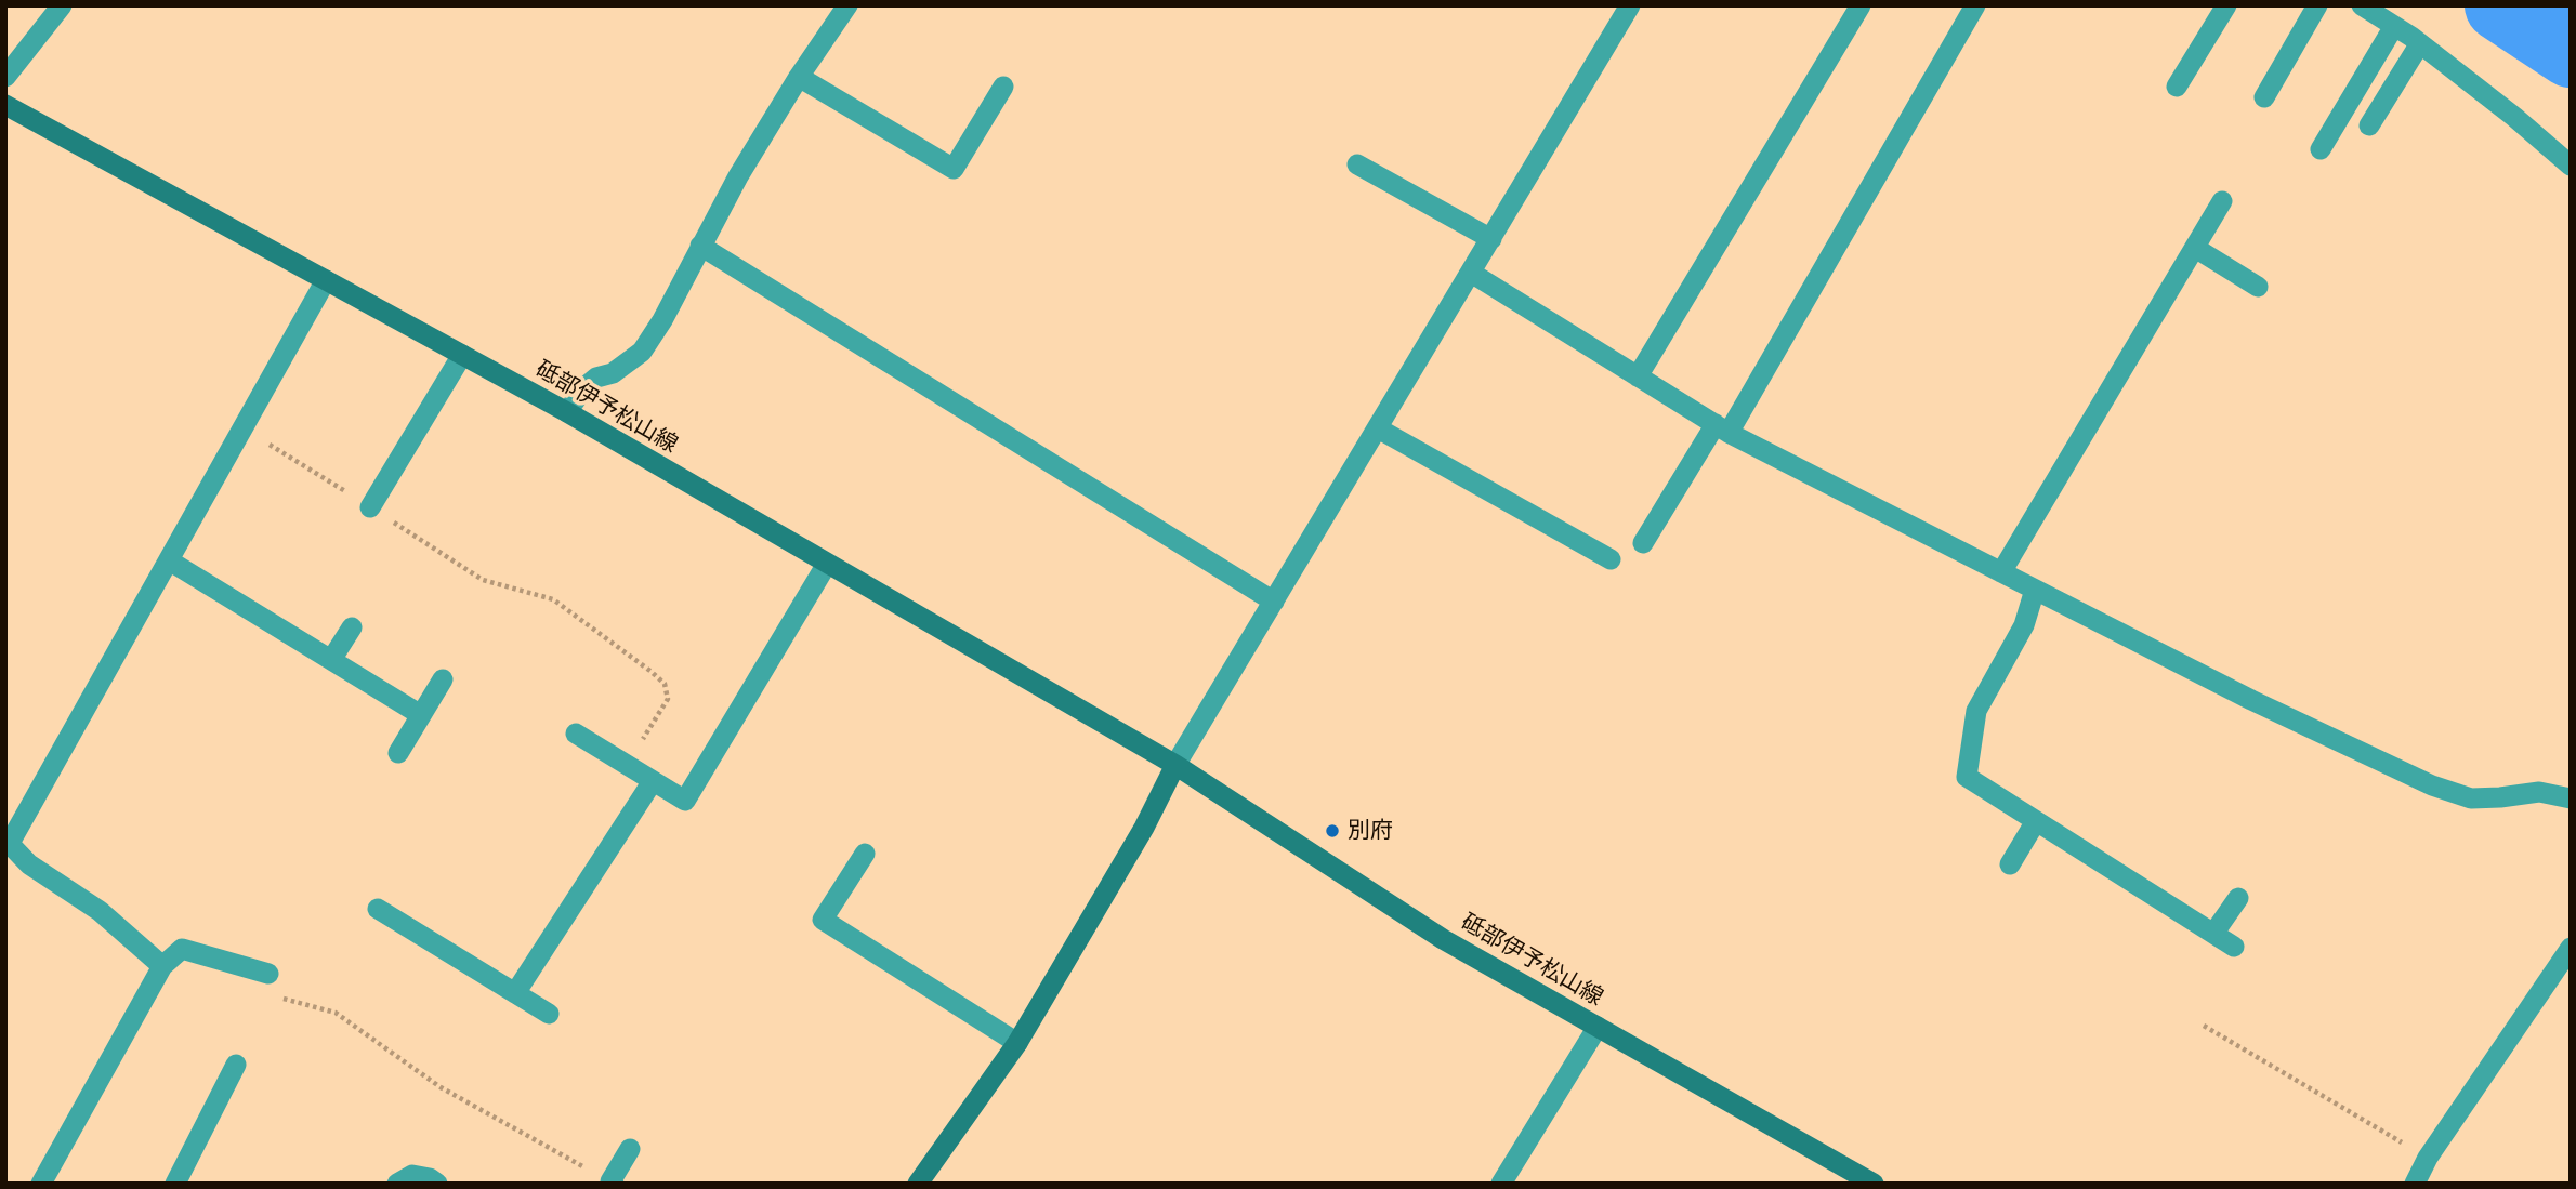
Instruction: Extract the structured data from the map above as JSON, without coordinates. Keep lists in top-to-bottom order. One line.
{"streets":{"main road":["砥部伊予松山線"]},"places":["別府"]}
